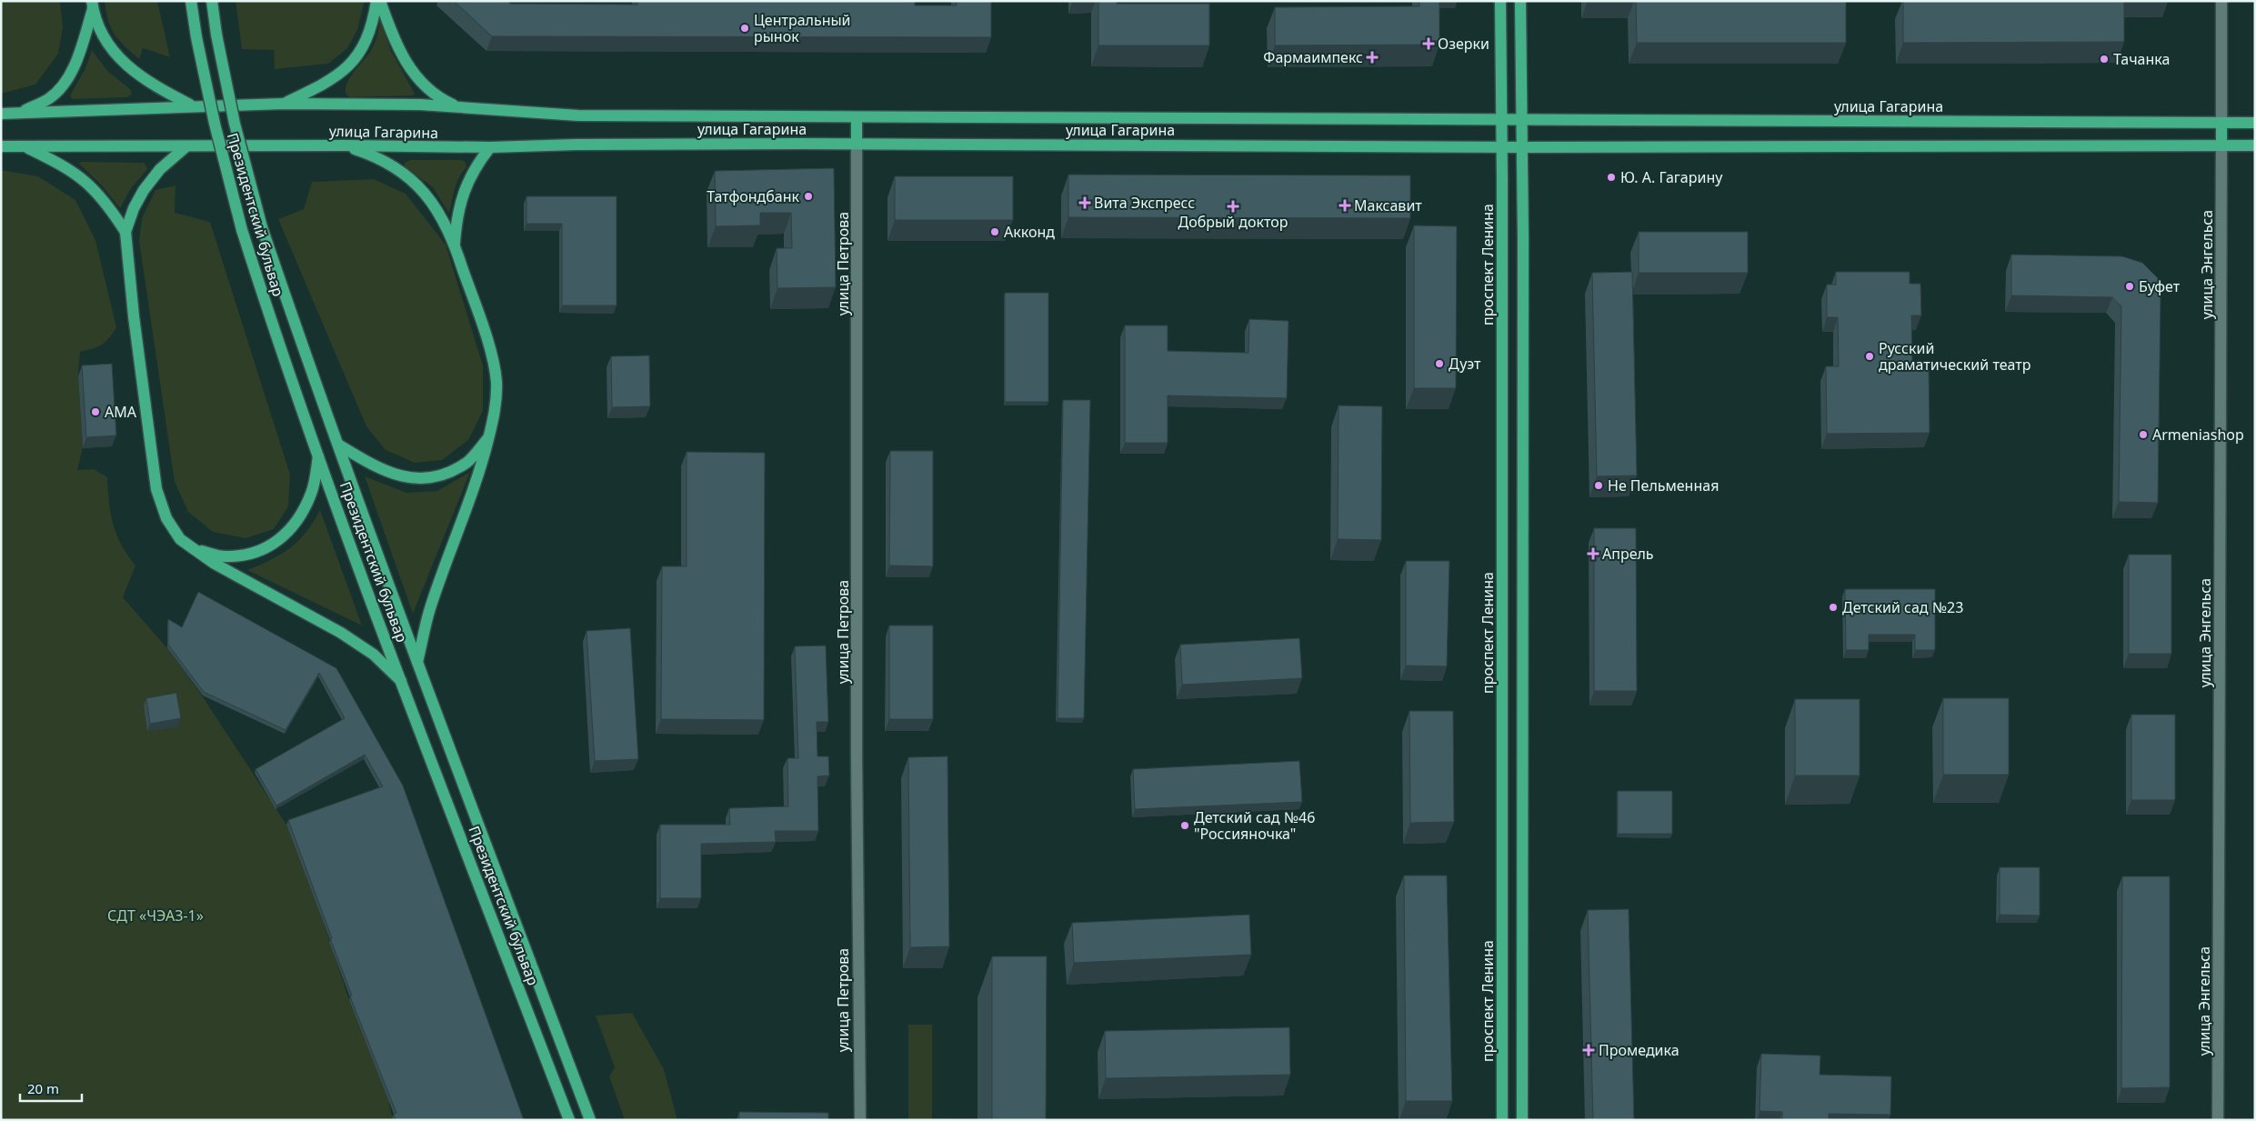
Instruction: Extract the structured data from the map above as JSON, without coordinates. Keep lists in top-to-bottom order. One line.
{"streets":{"main road":["улица Гагарина","Президентский бульвар","проспект Ленина"],"street":["улица Петрова","улица Энгельса"]},"crossings":[["улица Гагарина","улица Петрова"],["улица Гагарина","проспект Ленина"]],"parks":["СДТ «ЧЭАЗ-1»"],"places":{"other":["Центральный рынок","Тачанка","Ю. А. Гагарину","Татфондбанк","Акконд","Буфет","Русский драматический театр","Дуэт","АМА","Armeniashop","Не Пельменная","Детский сад №23","Детский сад №46 \"Россияночка\""],"health":["Озерки","Фармаимпекс","Вита Экспресс","Максавит","Добрый доктор","Апрель","Промедика"]},"scale_bar":"20 m"}
